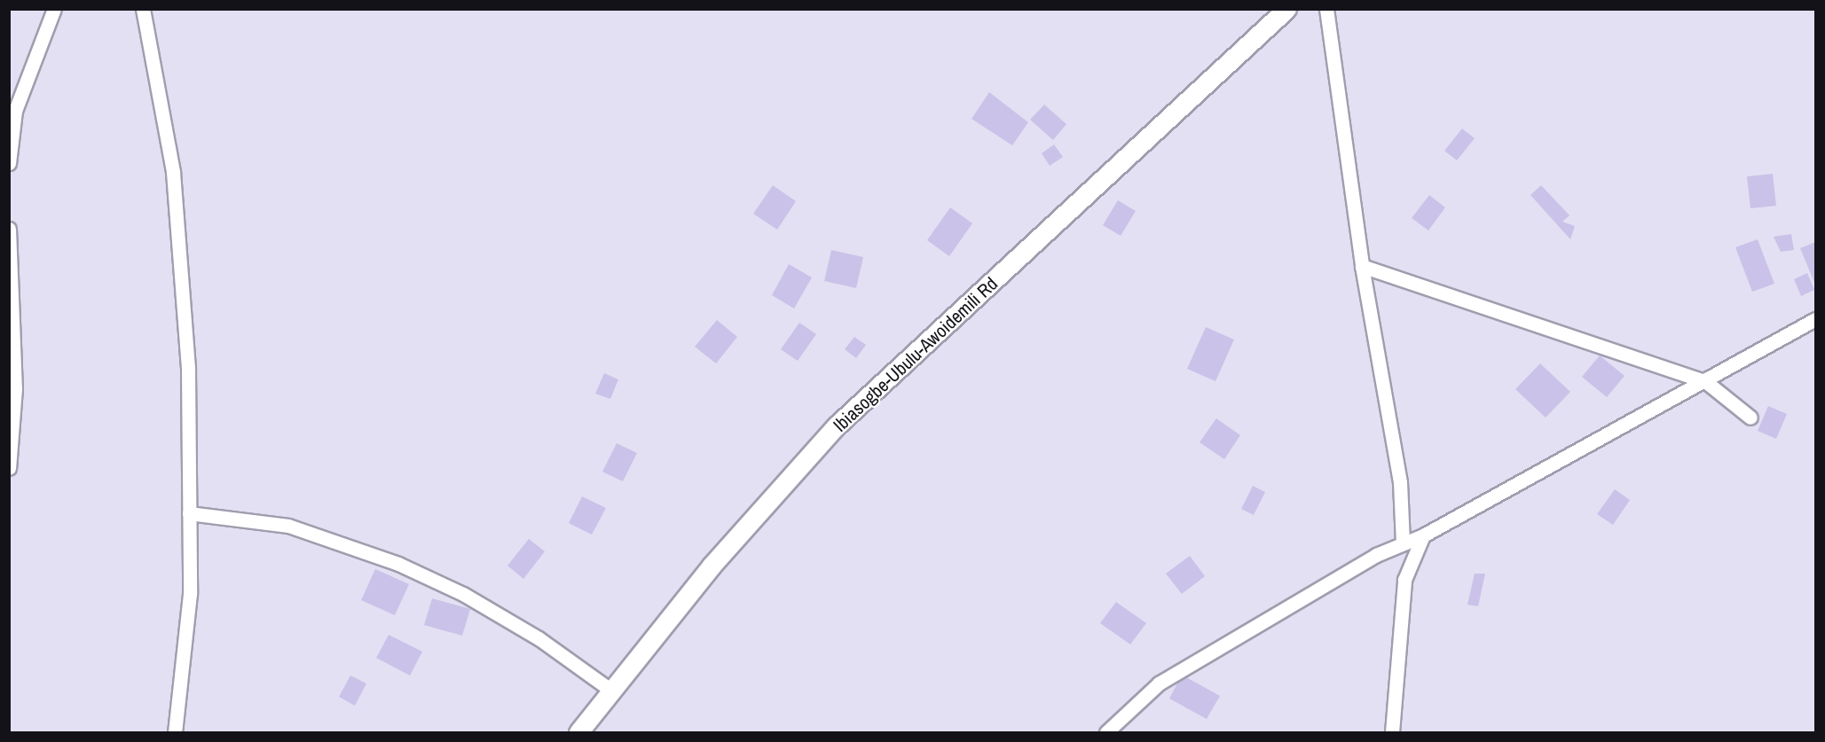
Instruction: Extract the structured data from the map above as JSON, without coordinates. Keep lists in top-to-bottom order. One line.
{"streets":{"street":["Ibiasogbe-Ubulu-Awoidemili Rd"]}}
